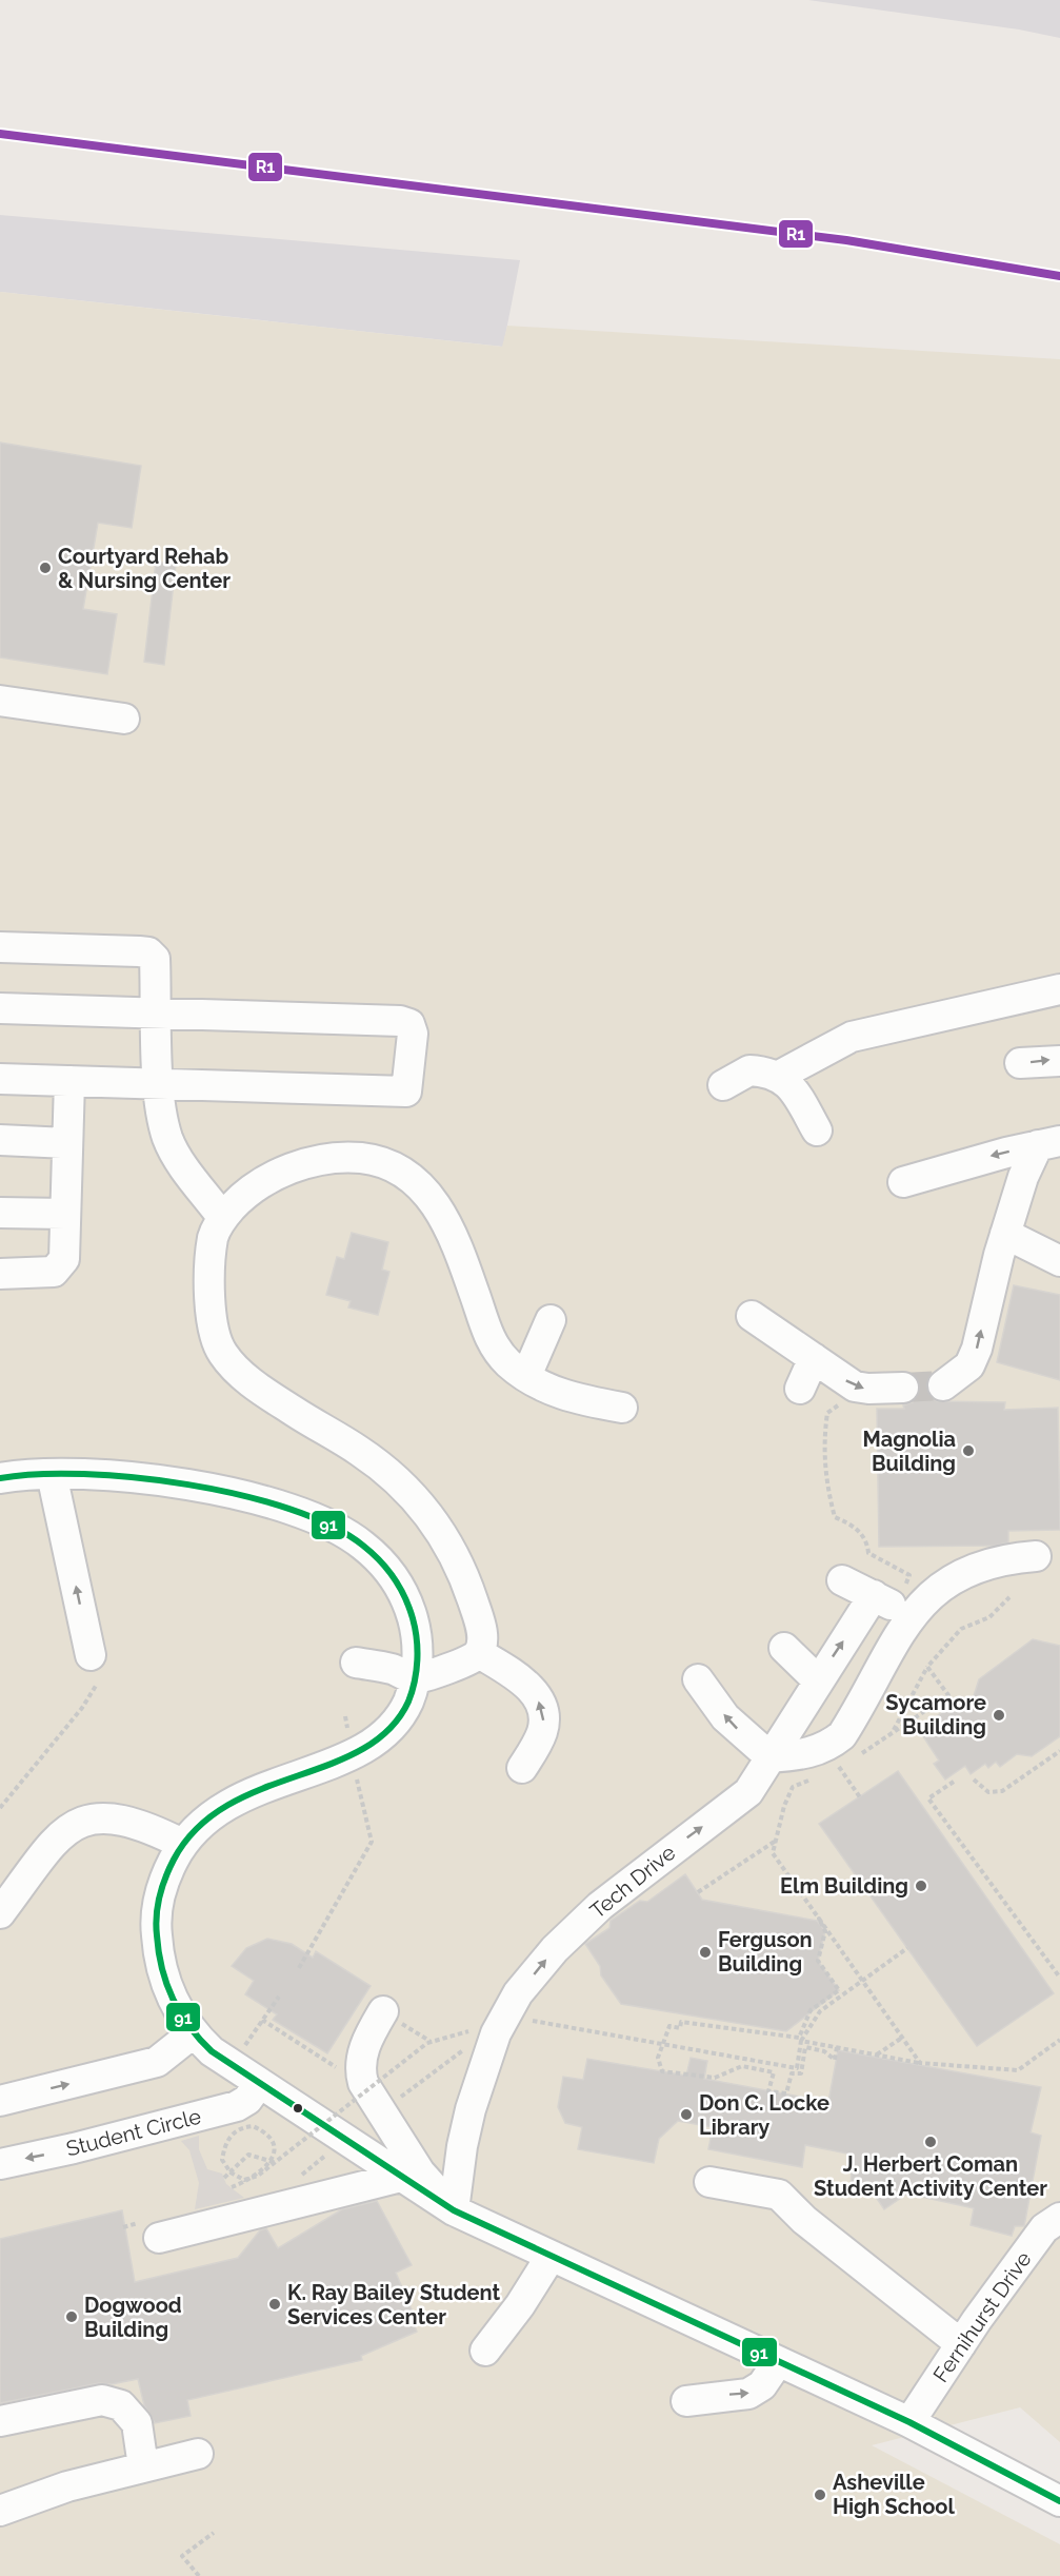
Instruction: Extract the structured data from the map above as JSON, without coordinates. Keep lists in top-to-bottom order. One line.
{"streets":{"street":["Tech Drive","Student Circle","Fernihurst Drive"]},"one_way":["Tech Drive"],"places":["Courtyard Rehab & Nursing Center","Magnolia Building","Sycamore Building","Elm Building","Ferguson Building","Don C. Locke Library","J. Herbert Coman Student Activity Center","K. Ray Bailey Student Services Center","Dogwood Building","Asheville High School"],"lines":["transit line R1","transit line 91"]}
